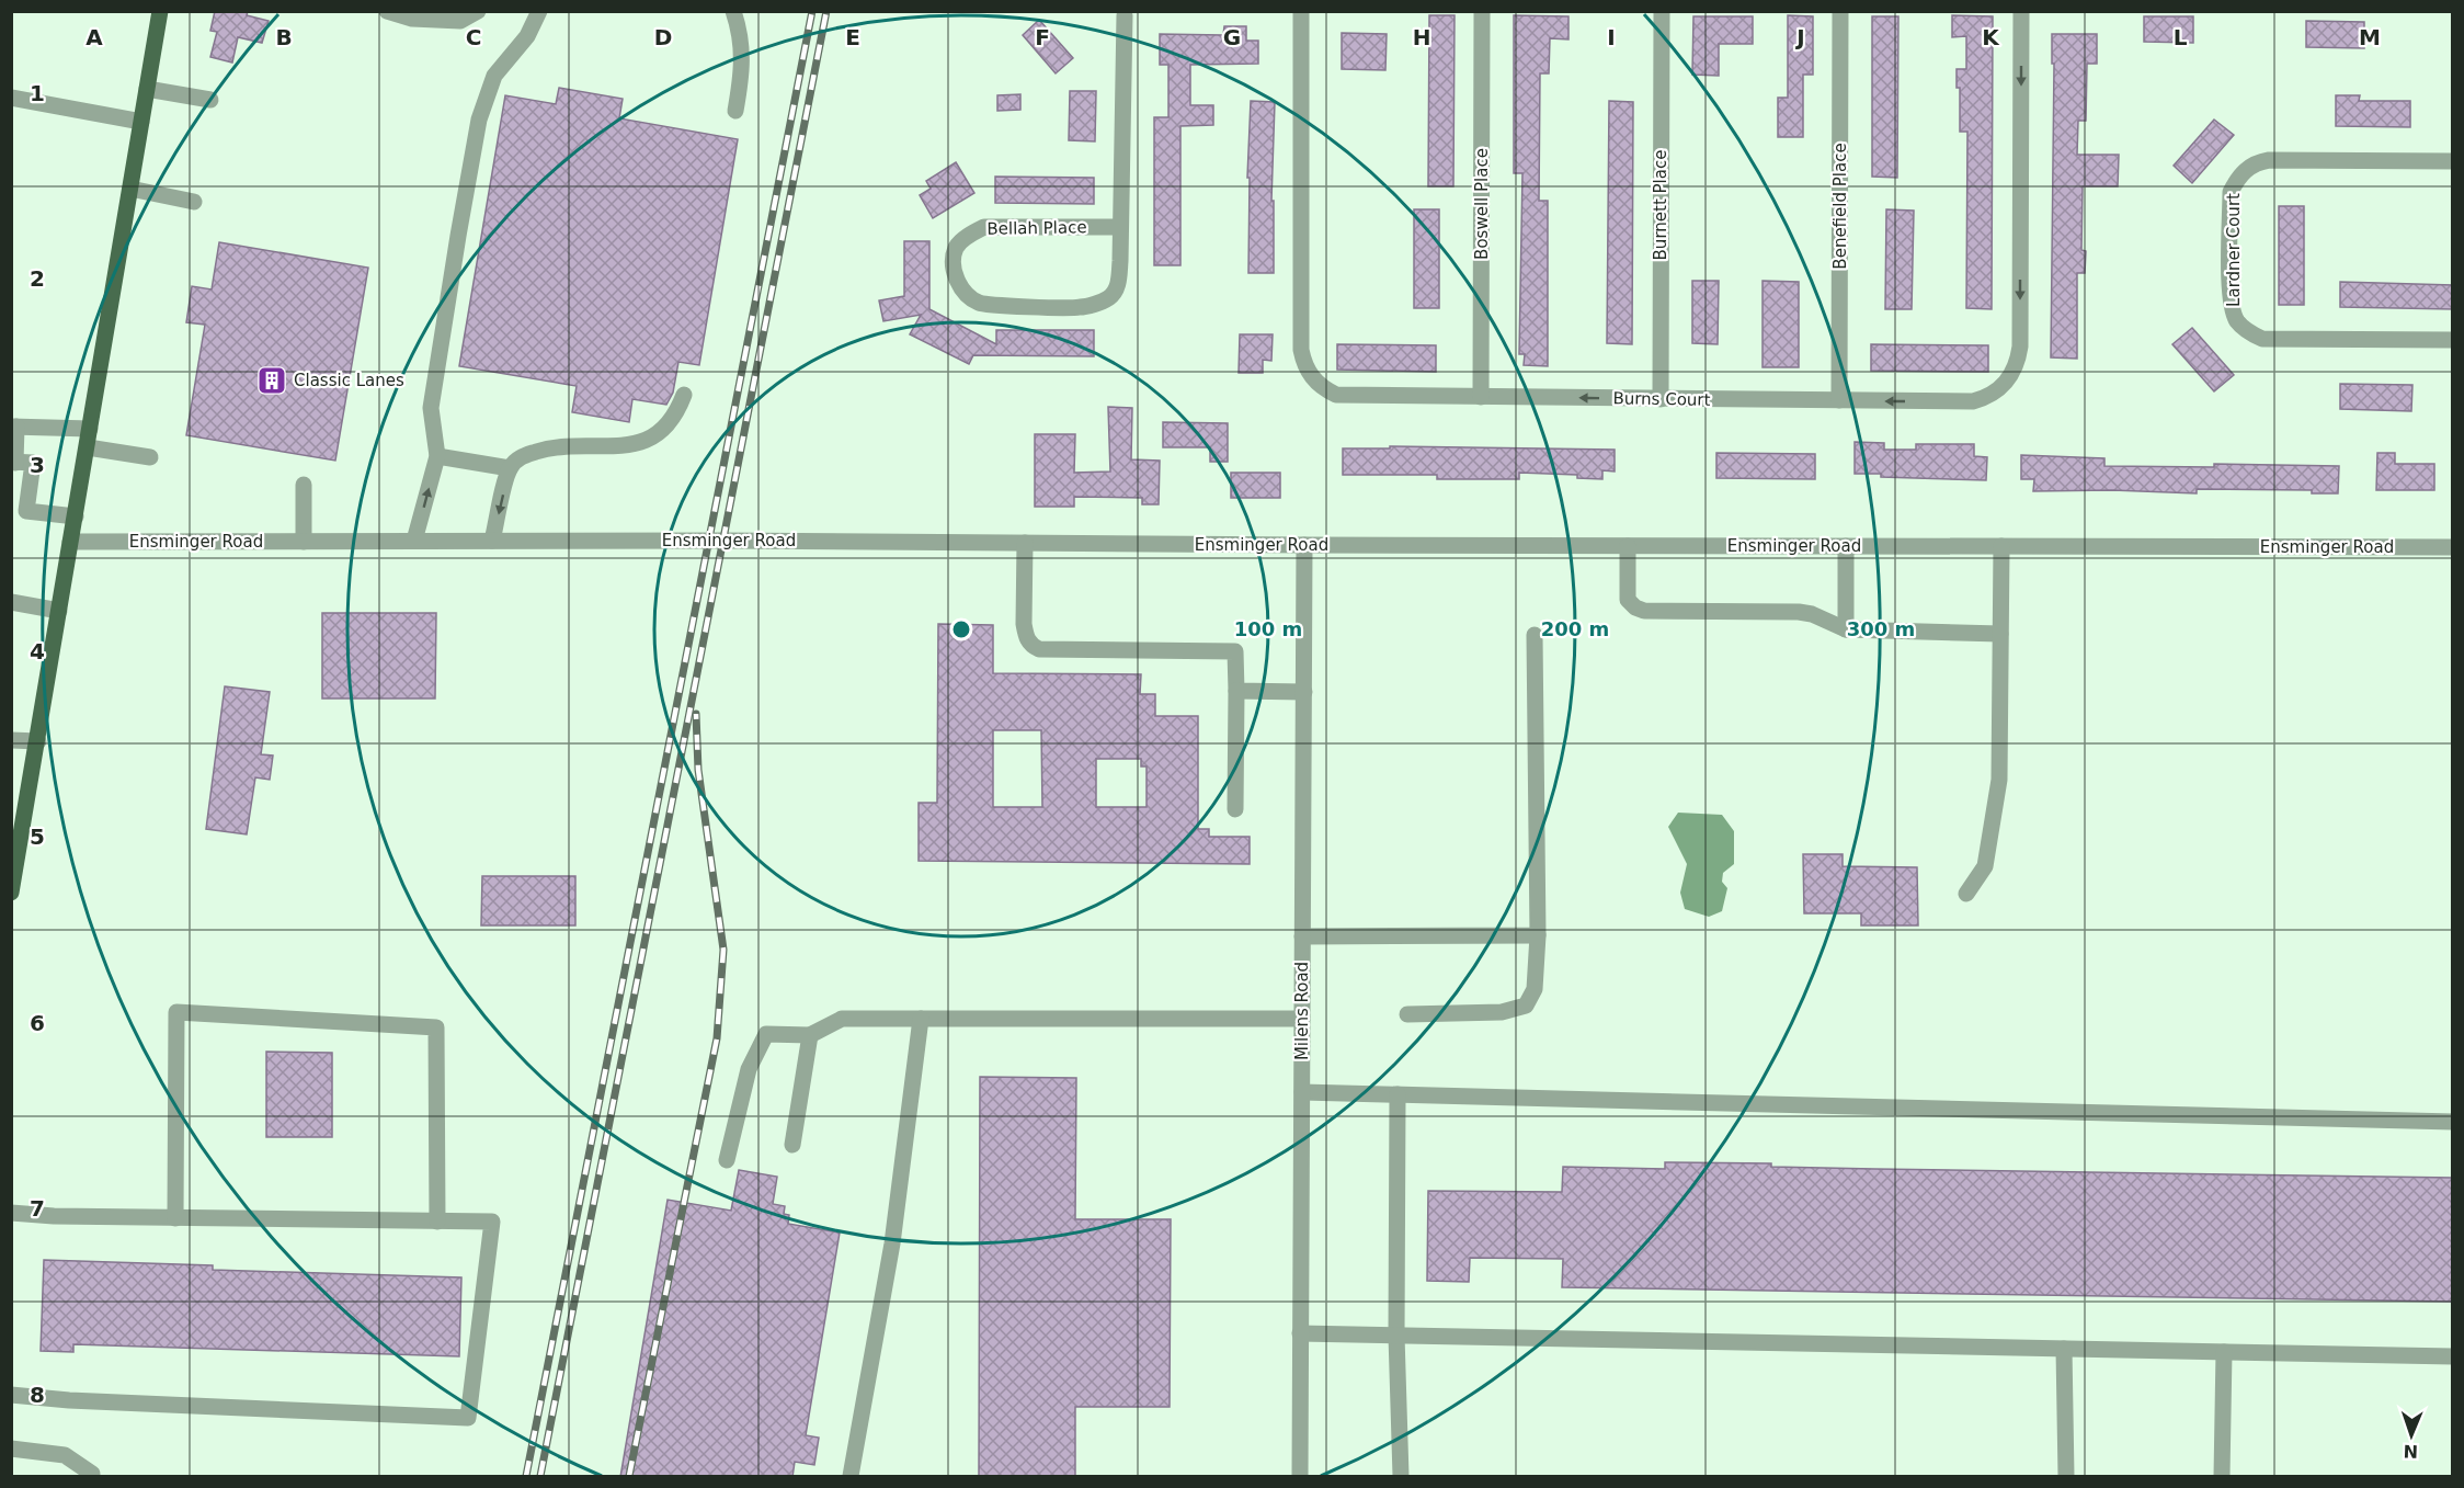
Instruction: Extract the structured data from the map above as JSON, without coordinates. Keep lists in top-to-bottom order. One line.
{"streets":{"street":["Boswell Place","Burnett Place","Benefield Place","Bellah Place","Lardner Court","Burns Court","Ensminger Road","Milens Road"]},"crossings":[["Boswell Place","Burns Court"],["Burnett Place","Burns Court"],["Benefield Place","Burns Court"],["Ensminger Road","Milens Road"]],"places":{"building":["Classic Lanes"]},"north":"bottom","grid":{"columns":["A","B","C","D","E","F","G","H","I","J","K","L","M"],"rows":["1","2","3","4","5","6","7","8"]},"rings":["100 m","200 m","300 m"]}
